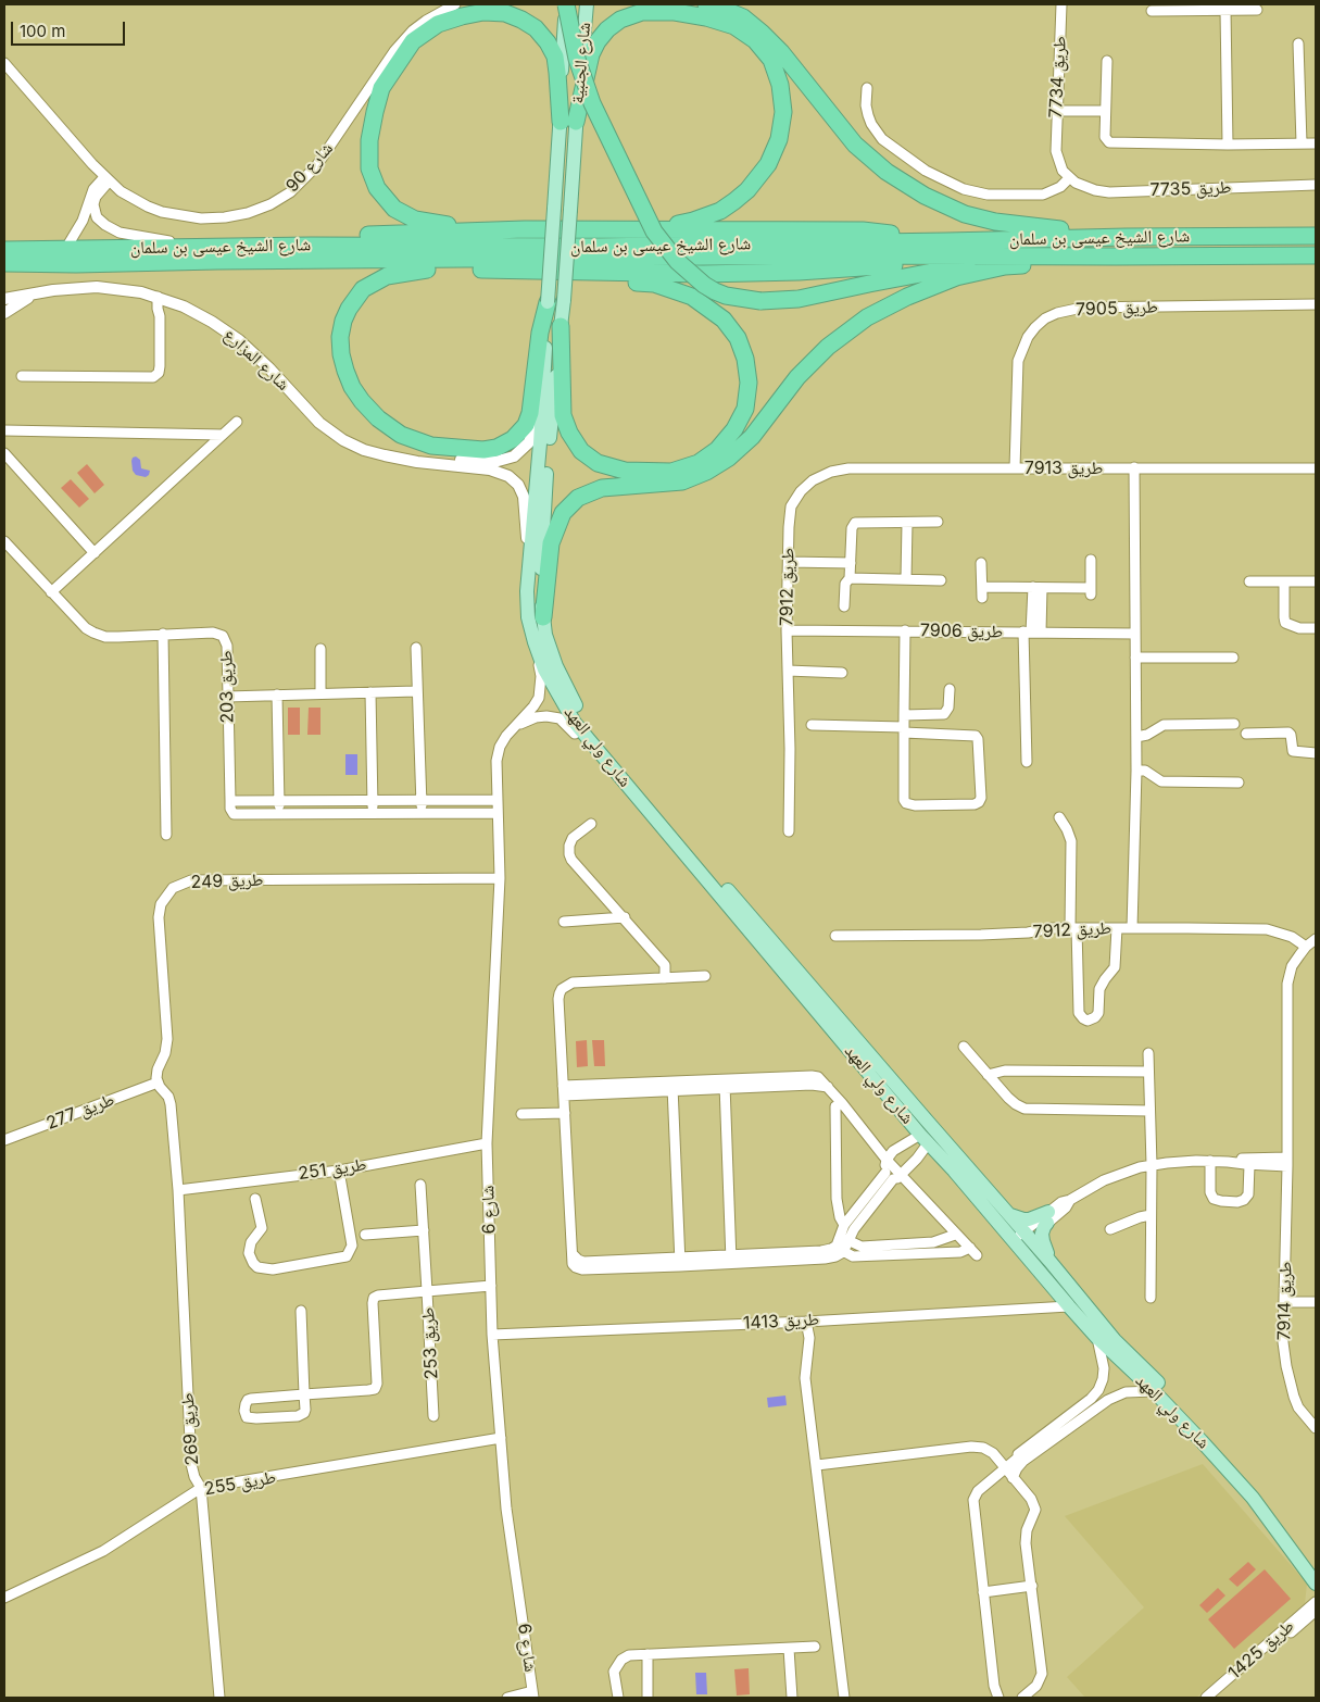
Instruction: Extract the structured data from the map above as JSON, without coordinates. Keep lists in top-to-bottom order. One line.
{"streets":{"highway":["شارع الشيخ عيسى بن سلمان"],"main road":["شارع الجنبية","شارع ولي العهد"],"street":["طريق 7734","شارع 90","طريق 7735","طريق 7905","شارع المزارع","طريق 7913","طريق 7912","طريق 7906","طريق 203","طريق 249","طريق 277","طريق 251","شارع 6","طريق 7914","طريق 1413","طريق 253","طريق 269","طريق 255","طريق 1425"]},"crossings":[["شارع الجنبية","شارع ولي العهد"],["طريق 7734","طريق 7735"],["طريق 7905","طريق 7913"],["شارع المزارع","شارع ولي العهد"],["طريق 7913","طريق 7912"],["طريق 7912","طريق 7906"],["طريق 7912","طريق 7914"],["شارع ولي العهد","شارع 6"],["شارع ولي العهد","طريق 1413"],["طريق 249","طريق 277"],["طريق 249","شارع 6"],["طريق 251","شارع 6"],["طريق 251","طريق 269"],["شارع 6","طريق 1413"],["شارع 6","طريق 255"],["طريق 269","طريق 255"]],"scale_bar":"100 m"}
